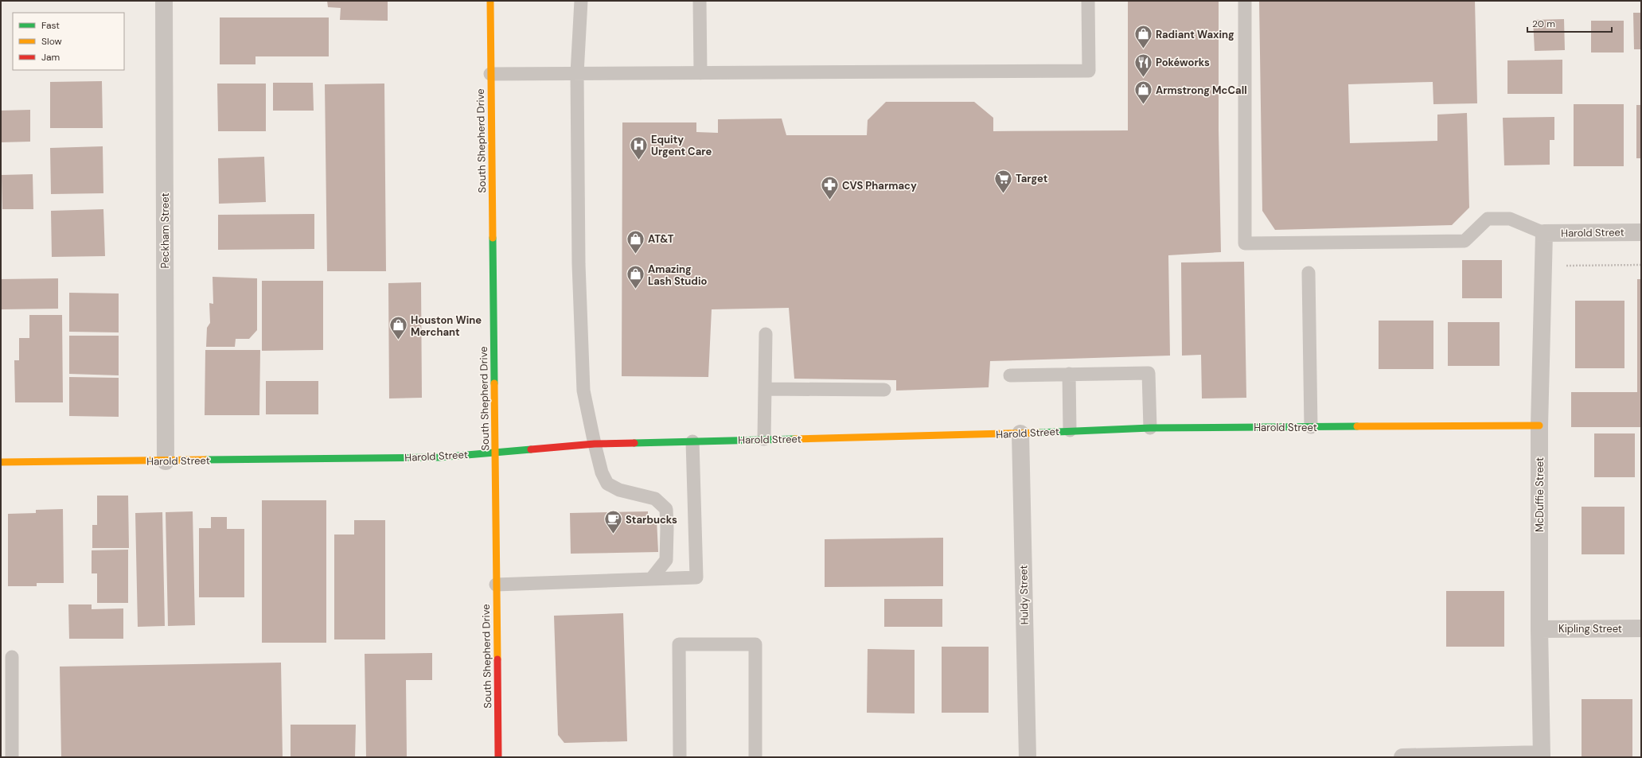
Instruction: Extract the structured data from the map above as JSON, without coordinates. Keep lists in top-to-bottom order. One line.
{"streets":{"street":["South Shepherd Drive","Peckham Street","Harold Street","McDuffie Street","Huldy Street","Kipling Street"]},"crossings":[["South Shepherd Drive","Harold Street"],["Peckham Street","Harold Street"],["Harold Street","McDuffie Street"],["Harold Street","Huldy Street"],["McDuffie Street","Kipling Street"]],"places":{"shop":["Radiant Waxing","Armstrong McCall","AT&T","Amazing Lash Studio","Houston Wine Merchant"],"restaurant":["Pokéworks"],"hospital":["Equity Urgent Care"],"supermarket":["Target"],"pharmacy":["CVS Pharmacy"],"cafe":["Starbucks"]},"legend":["Fast","Slow","Jam"],"scale_bar":"20 m"}
